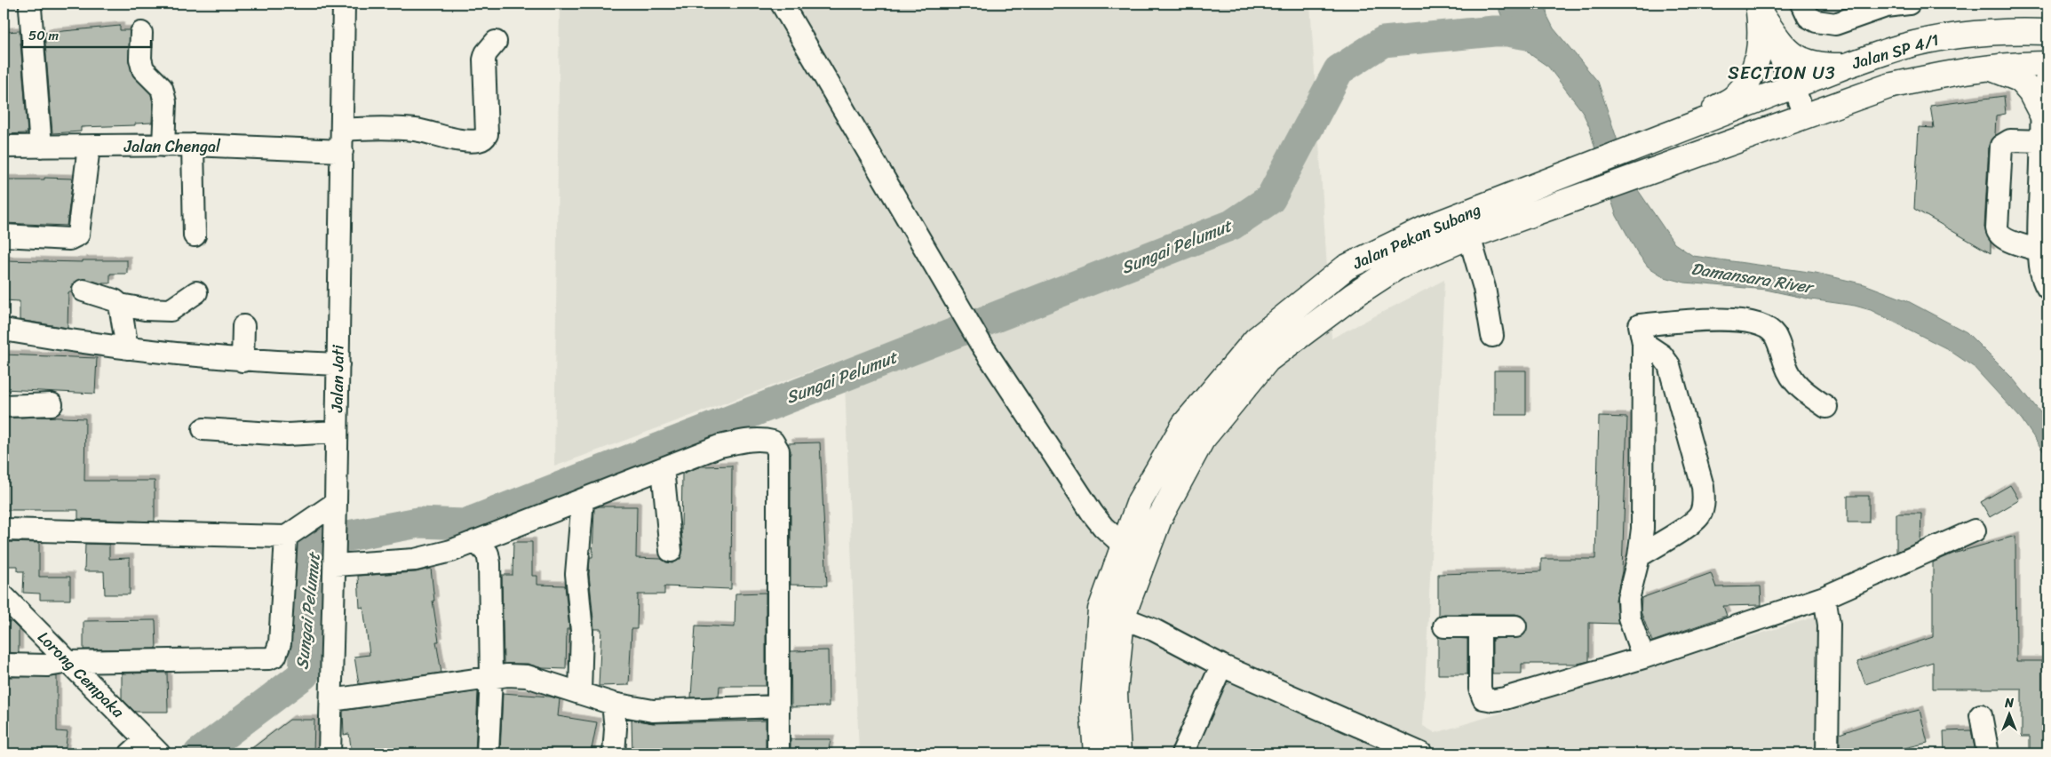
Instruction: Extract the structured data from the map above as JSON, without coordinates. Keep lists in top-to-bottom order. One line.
{"streets":{"main road":["Jalan SP 4/1","Jalan Pekan Subang"],"street":["Jalan Chengal","Jalan Jati","Lorong Cempaka"]},"crossings":[["Jalan SP 4/1","Jalan Pekan Subang"],["Jalan Chengal","Jalan Jati"]],"districts":["SECTION U3"],"water":["Sungai Pelumut","Damansara River"],"scale_bar":"50 m","north":"top"}
